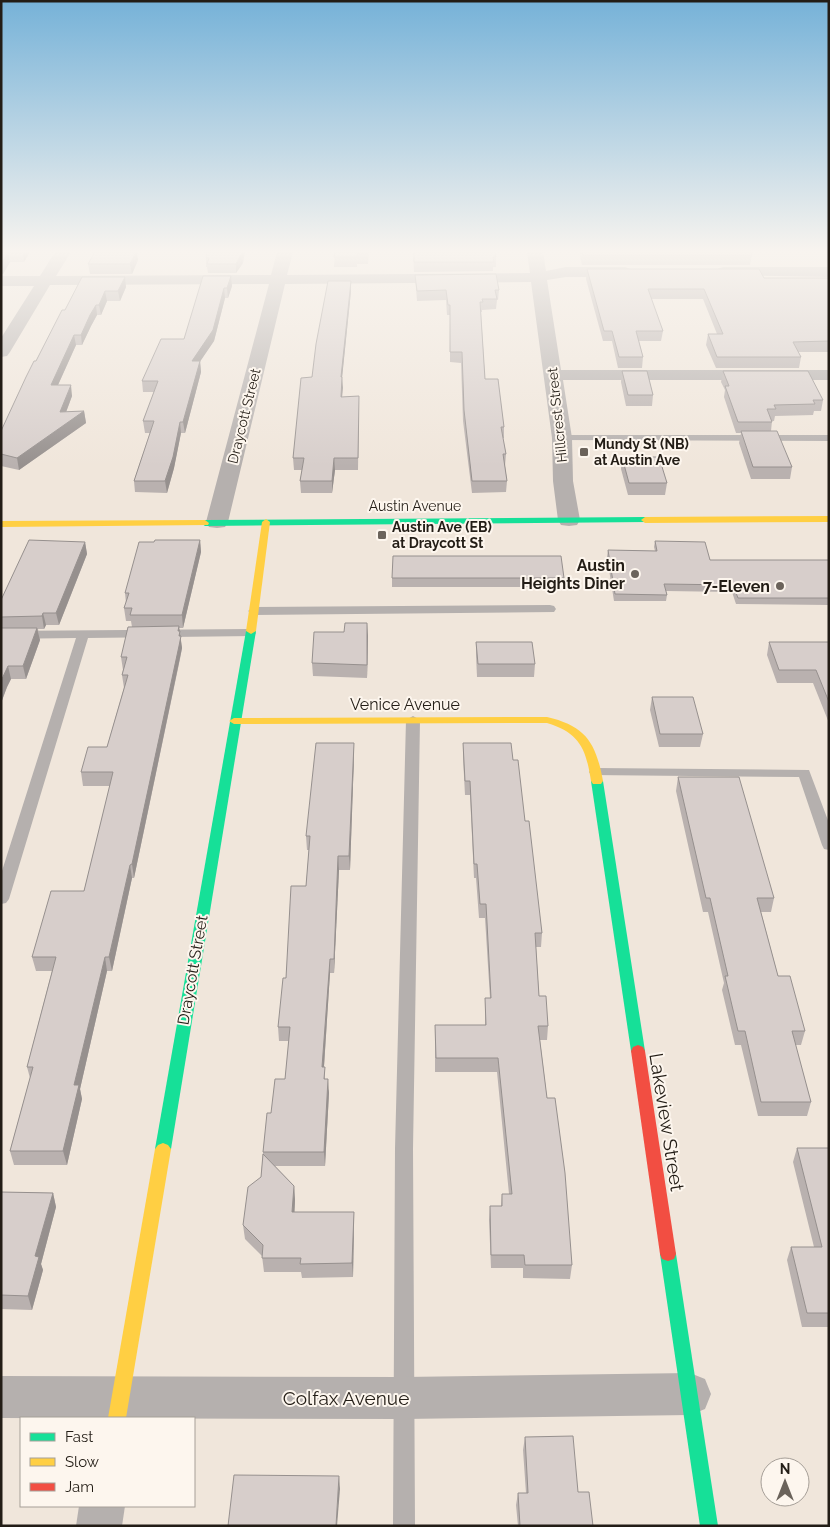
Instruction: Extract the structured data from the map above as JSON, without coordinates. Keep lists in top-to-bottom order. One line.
{"streets":{"street":["Hillcrest Street","Draycott Street","Austin Avenue","Venice Avenue","Lakeview Street","Colfax Avenue"]},"crossings":[["Hillcrest Street","Austin Avenue"],["Draycott Street","Austin Avenue"],["Draycott Street","Venice Avenue"],["Draycott Street","Colfax Avenue"],["Venice Avenue","Lakeview Street"],["Lakeview Street","Colfax Avenue"]],"places":{"transit":["Mundy St (NB) at Austin Ave","Austin Ave (EB) at Draycott St"],"other":["Austin Heights Diner","7-Eleven"]},"legend":["Fast","Slow","Jam"],"north":"top"}
